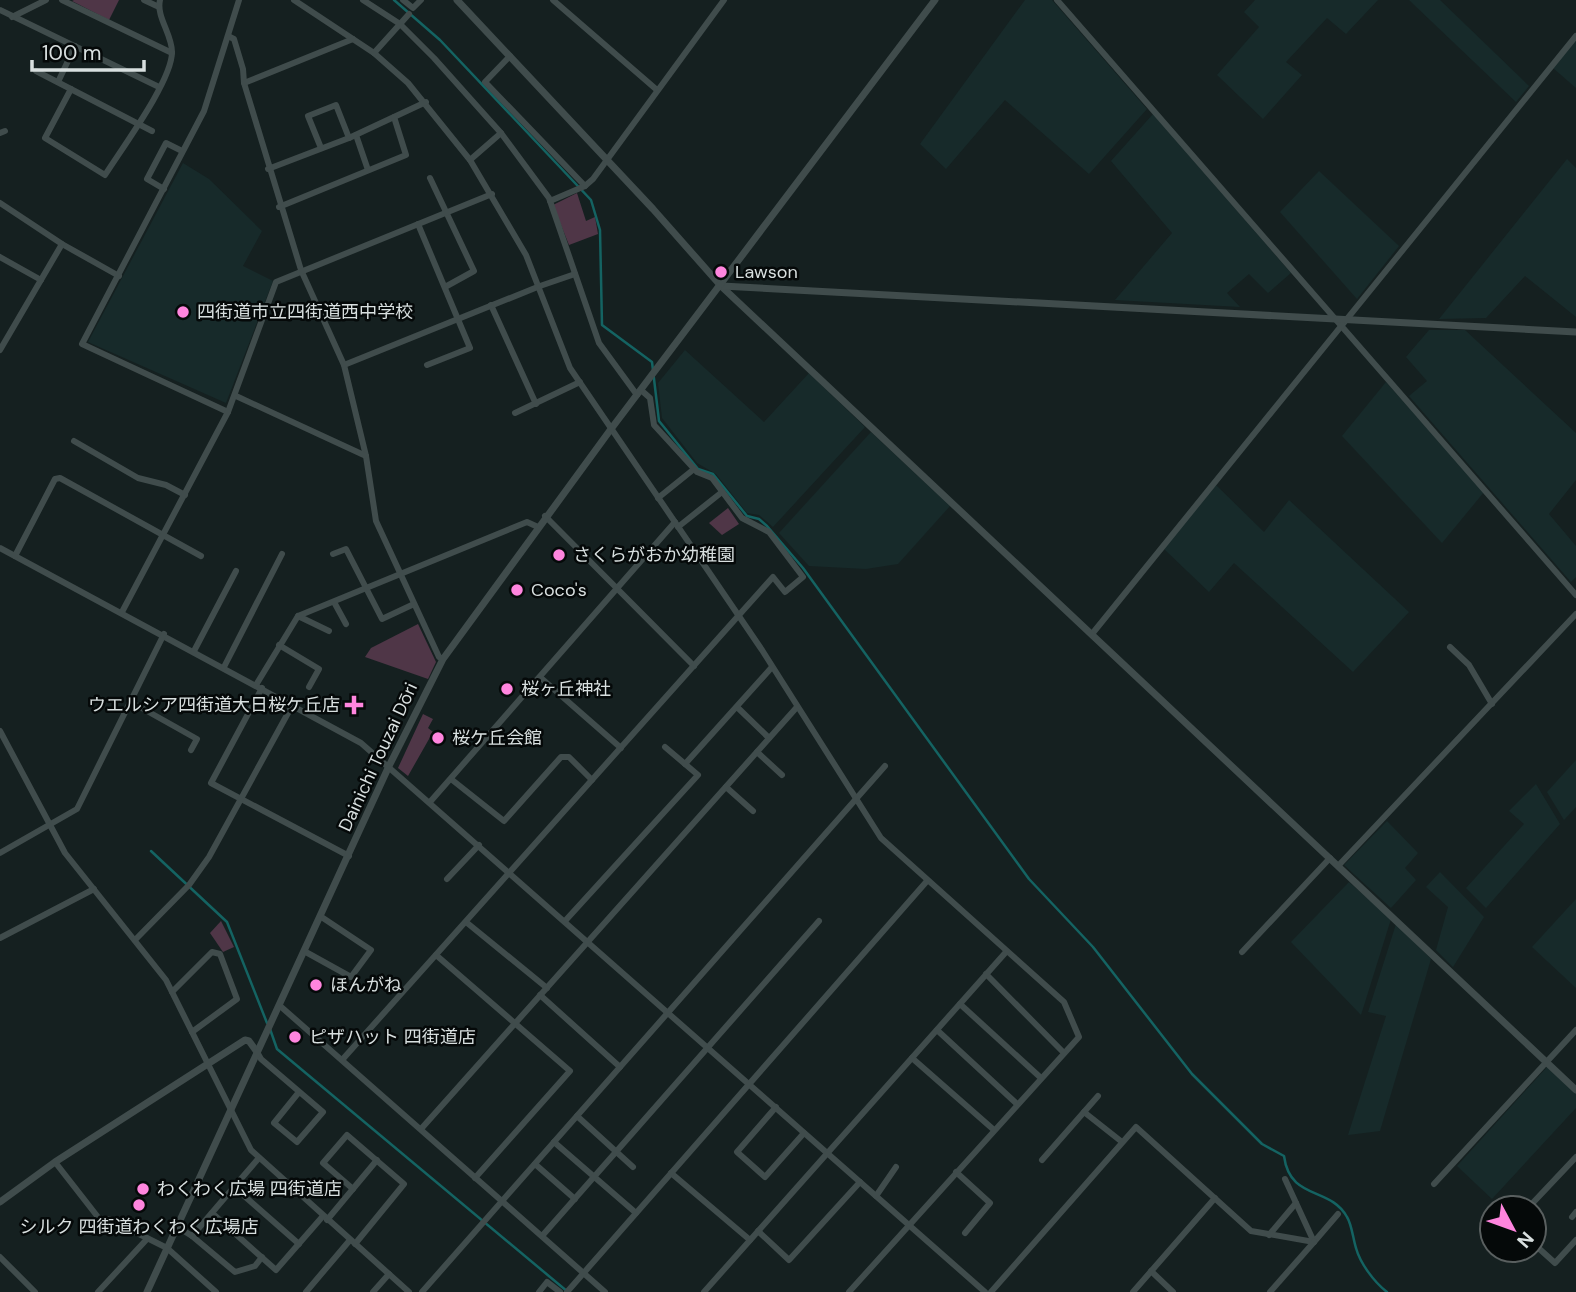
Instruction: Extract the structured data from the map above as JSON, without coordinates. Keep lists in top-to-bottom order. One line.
{"streets":{"street":["Dainichi Touzai Dōri"]},"places":{"other":["Lawson","四街道市立四街道西中学校","さくらがおか幼稚園","Coco's","桜ヶ丘神社","桜ケ丘会館","ほんがね","ピザハット 四街道店","わくわく広場 四街道店","シルク 四街道わくわく広場店"],"health":["ウエルシア四街道大日桜ケ丘店"]},"scale_bar":"100 m","north":"bottom right"}
